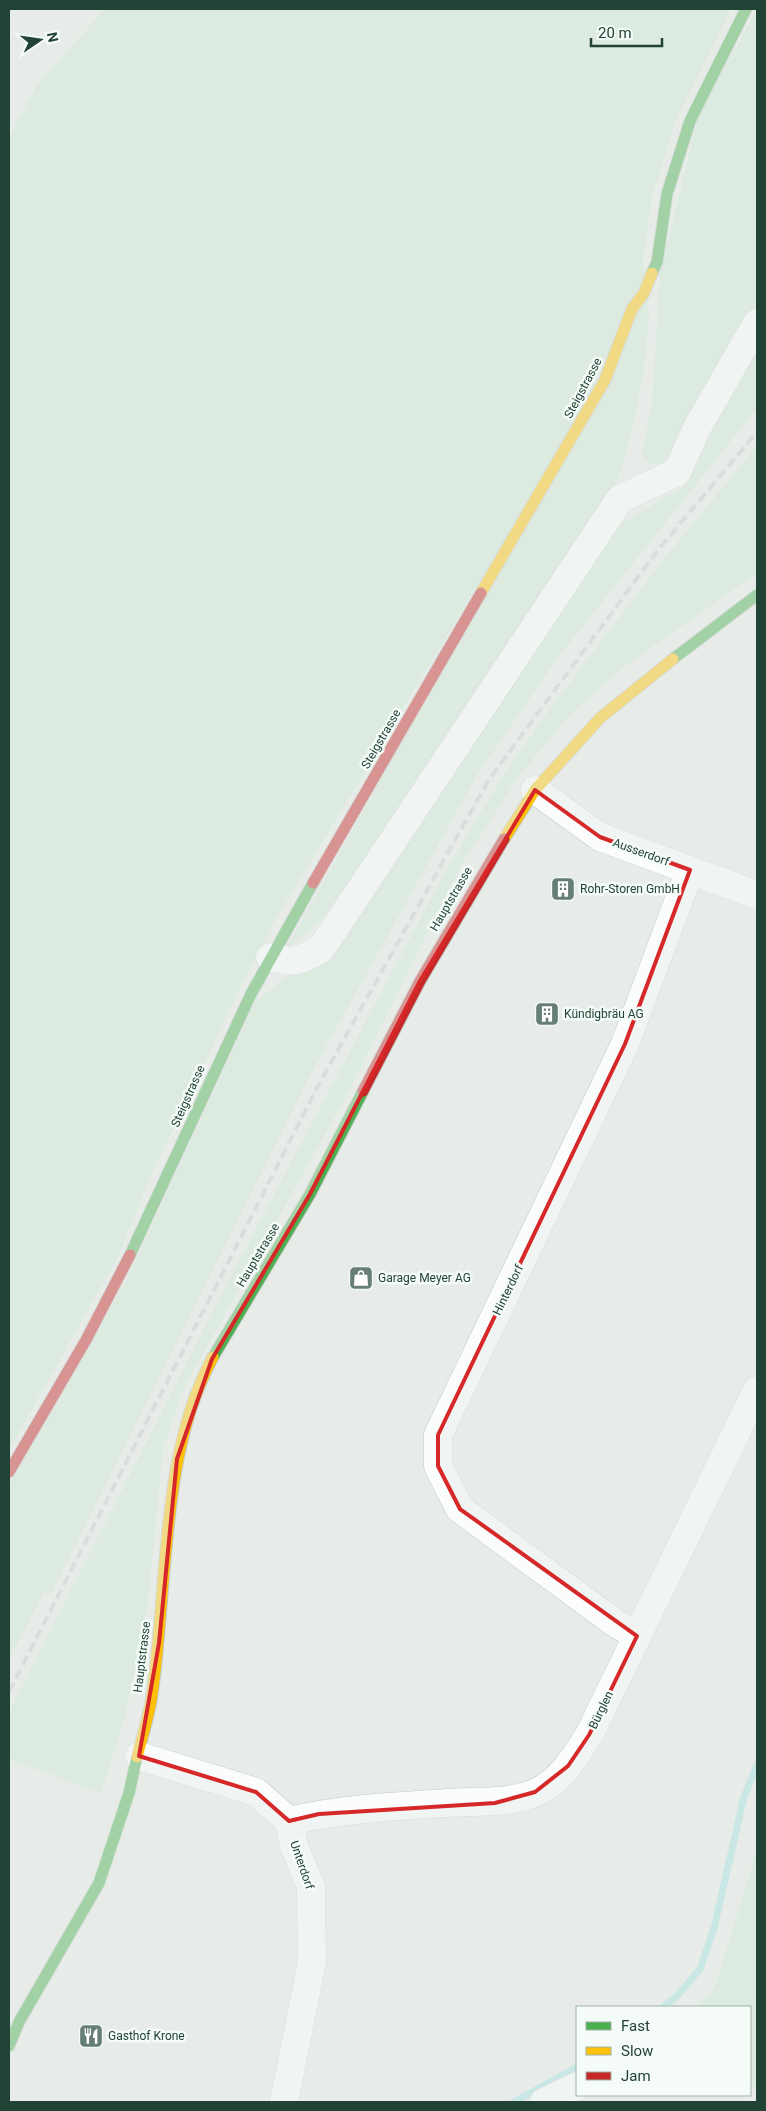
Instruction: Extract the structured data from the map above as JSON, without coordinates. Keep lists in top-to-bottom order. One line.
{"streets":{"main road":["Steigstrasse","Hauptstrasse"],"street":["Ausserdorf","Hinterdorf","Bürglen","Unterdorf"]},"crossings":[["Ausserdorf","Hauptstrasse"],["Ausserdorf","Hinterdorf"],["Hinterdorf","Bürglen"],["Bürglen","Unterdorf"]],"places":{"building":["Rohr-Storen GmbH","Kündigbräu AG"],"shop":["Garage Meyer AG"],"restaurant":["Gasthof Krone"]},"legend":["Fast","Slow","Jam"],"scale_bar":"20 m","north":"right"}
